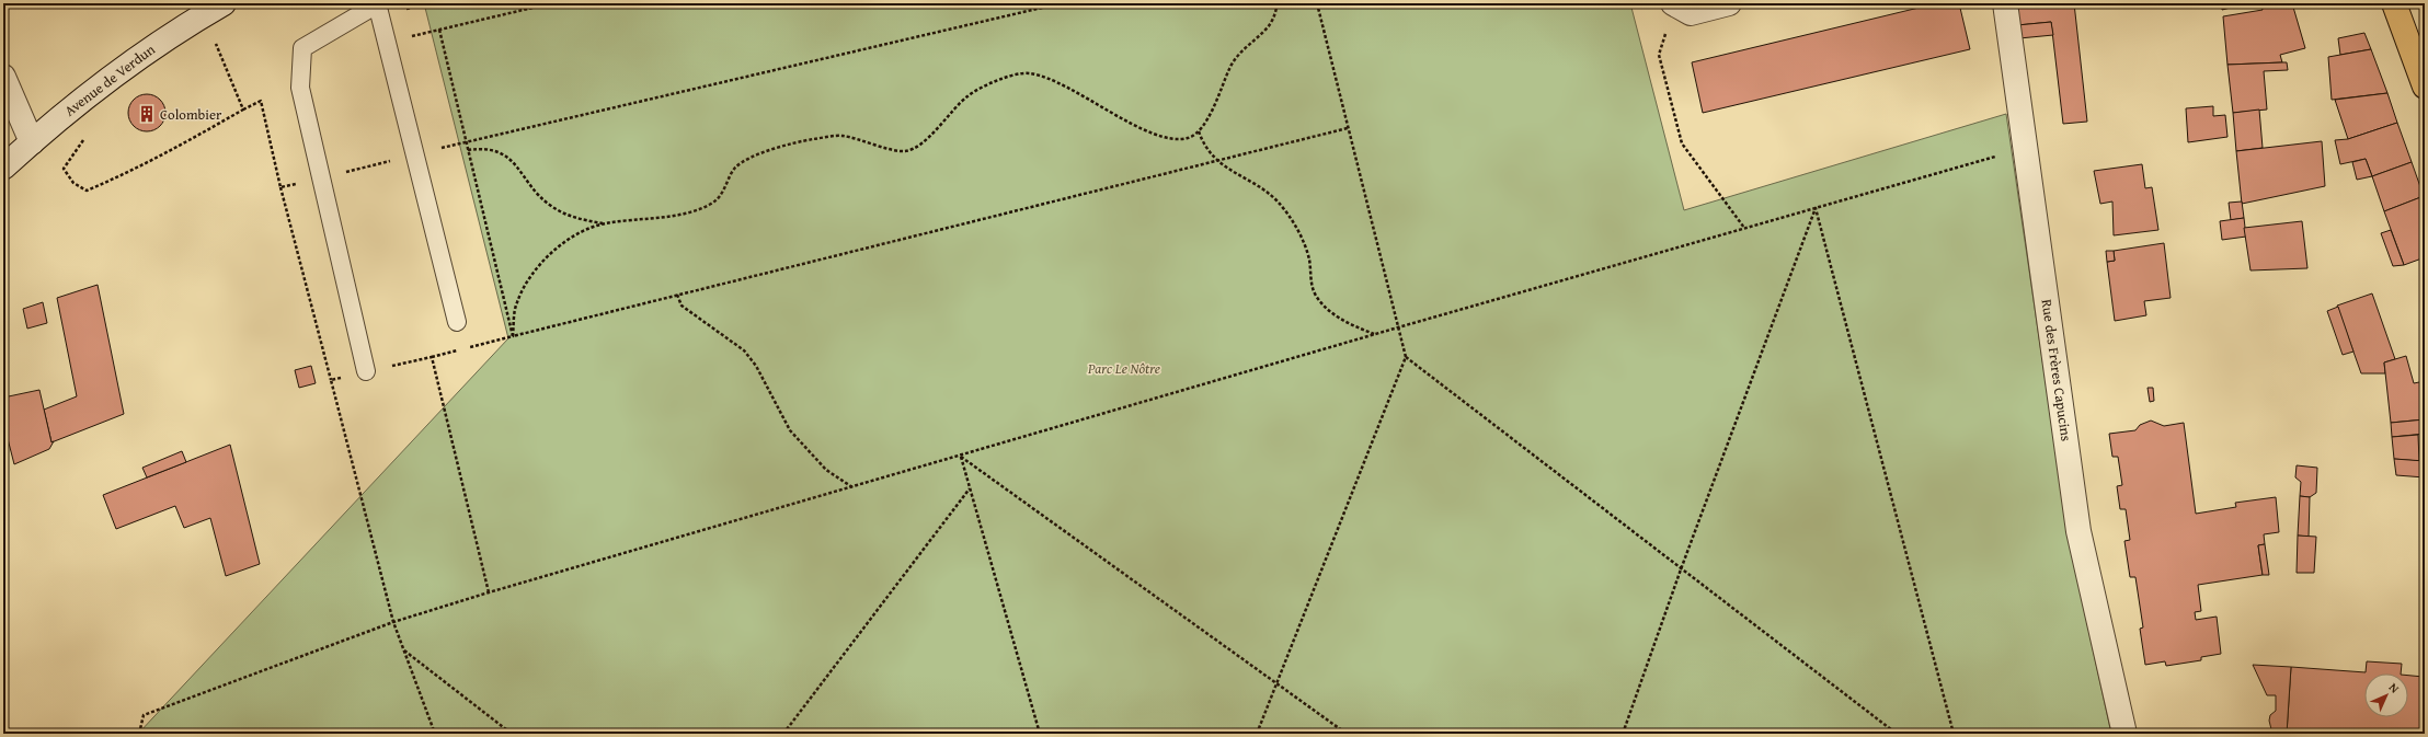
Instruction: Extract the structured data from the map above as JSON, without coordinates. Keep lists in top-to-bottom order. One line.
{"streets":{"street":["Avenue de Verdun","Rue des Frères Capucins"]},"parks":["Parc Le Nôtre"],"places":{"building":["Colombier"]},"north":"top right"}
